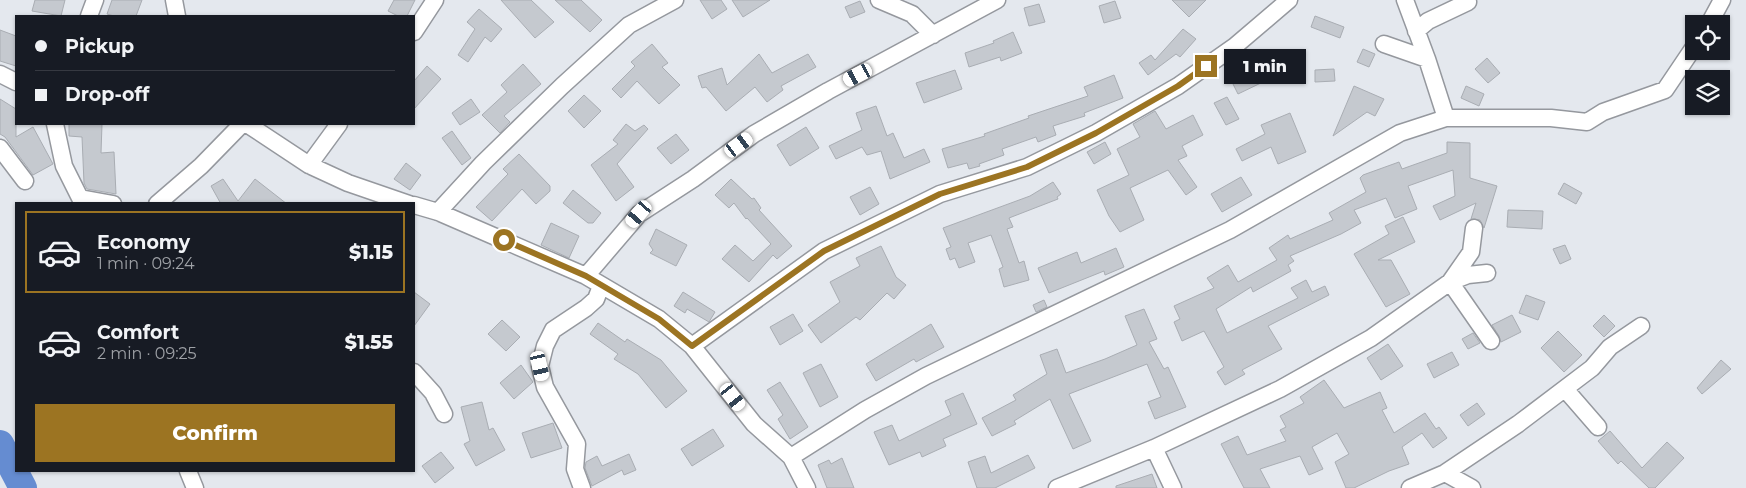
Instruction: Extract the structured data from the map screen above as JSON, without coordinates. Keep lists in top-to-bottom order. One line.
{"page":{"banner":["Pickup","Drop-off"],"bubble":"1 min","list":[{"name":"Economy","note":"1 min · 09:24","value":"$1.15"},{"name":"Comfort","note":"2 min · 09:25","value":"$1.55"}],"buttons":"Confirm"}}
